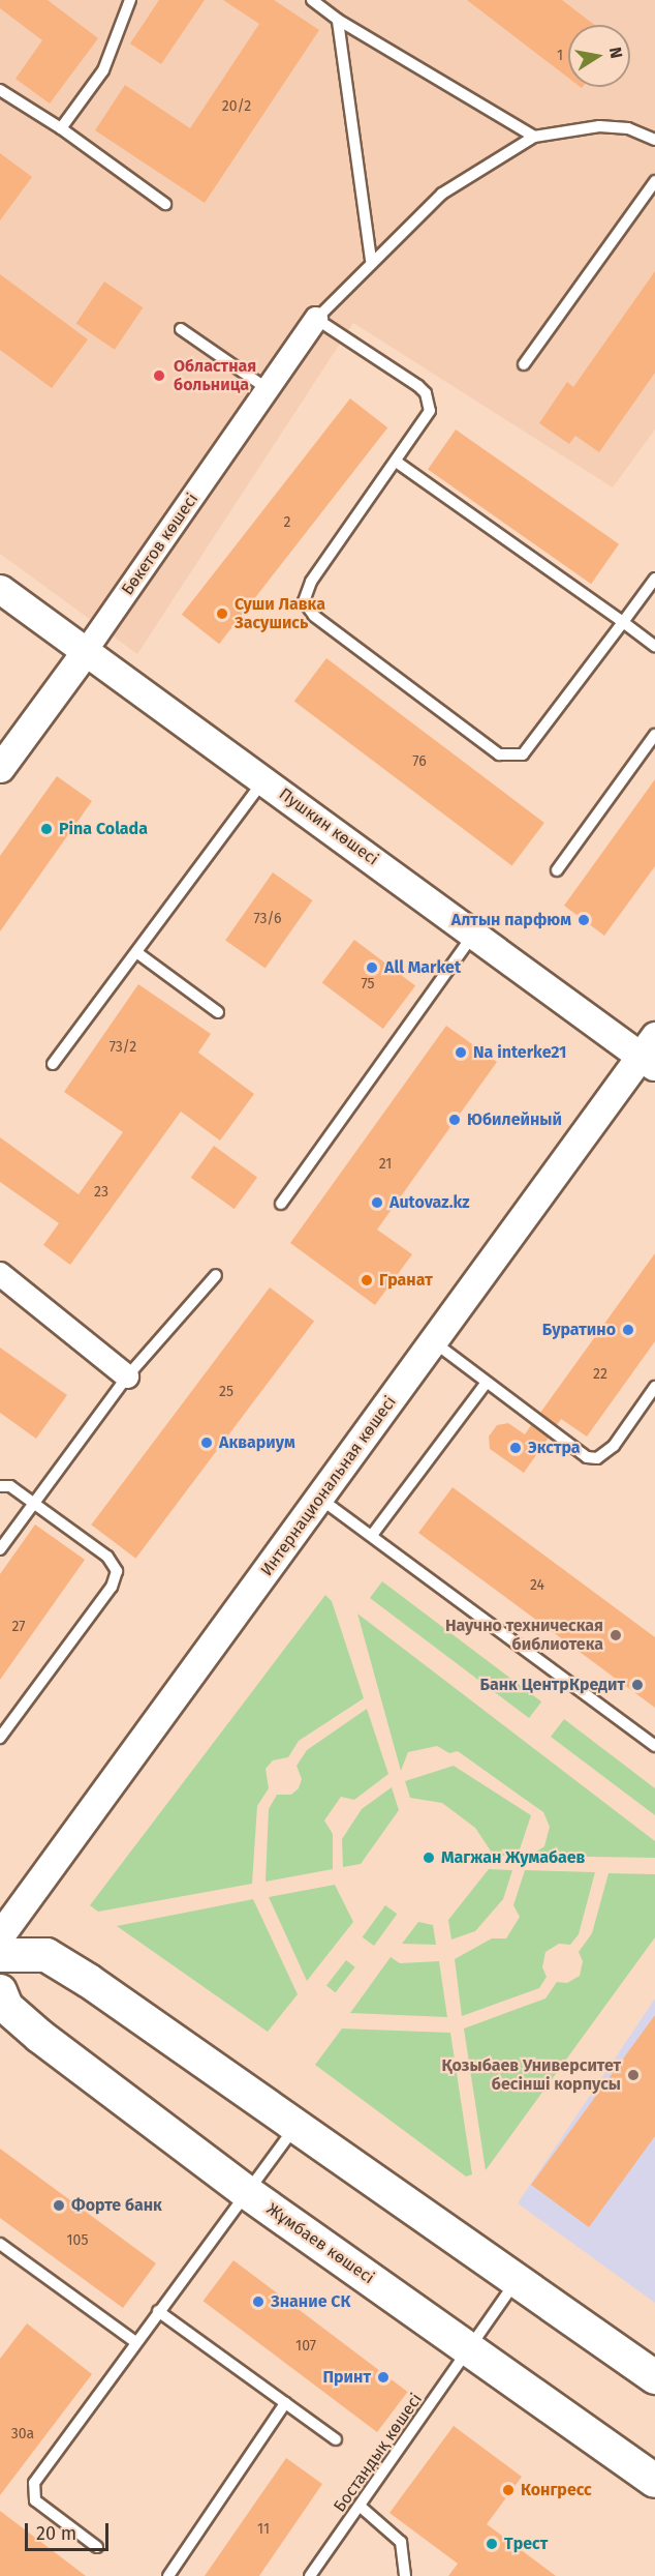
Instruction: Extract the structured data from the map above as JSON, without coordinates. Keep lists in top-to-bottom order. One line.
{"streets":{"main road":["Жұмбаев көшесі"],"street":["Бөкетов көшесі","Пушкин көшесі","Интернациональная көшесі"],"lane":["Бостандық көшесі"]},"crossings":[["Бөкетов көшесі","Пушкин көшесі"],["Пушкин көшесі","Интернациональная көшесі"],["Жұмбаев көшесі","Бостандық көшесі"]],"places":["Областная больница","Суши Лавка Засушись","Pina Colada","Алтын парфюм","All Market","Na interke21","Юбилейный","Autovaz.kz","Гранат","Буратино","Аквариум","Экстра","Научно техническая библиотека","Банк ЦентрКредит","Магжан Жумабаев","Қозыбаев Университет бесінші корпусы","Форте банк","Знание СК","Принт","Конгресс","Трест"],"house_numbers":["1","20/2","2","76","73/6","75","73/2","21","23","22","25","24","27","105","107","30а","11"],"scale_bar":"20 m","north":"right"}
